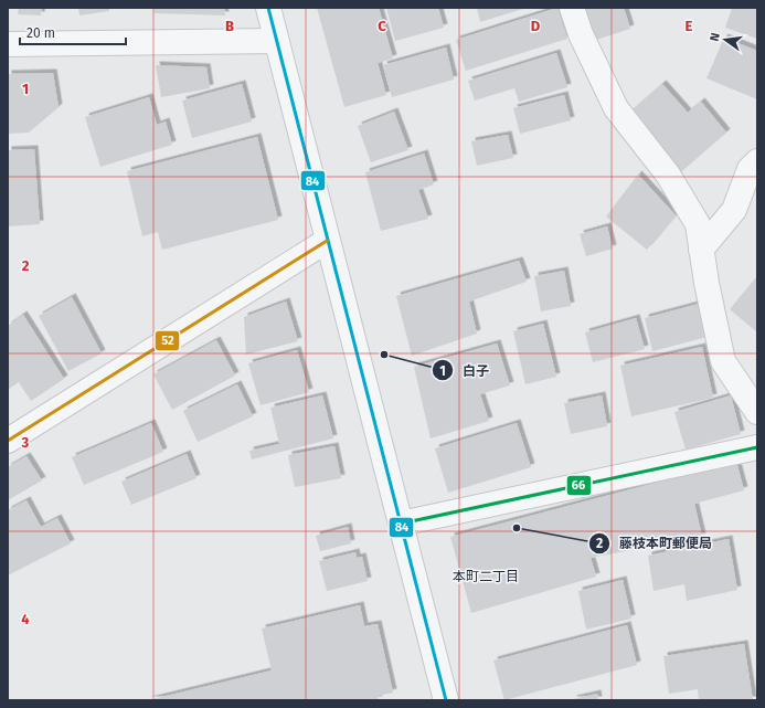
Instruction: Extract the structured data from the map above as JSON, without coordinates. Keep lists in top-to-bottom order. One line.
{"districts":["本町二丁目"],"places":["白子","藤枝本町郵便局"],"lines":["transit line 84","transit line 52","transit line 66"],"scale_bar":"20 m","north":"left","grid":{"columns":["B","C","D","E"],"rows":["1","2","3","4"]}}
